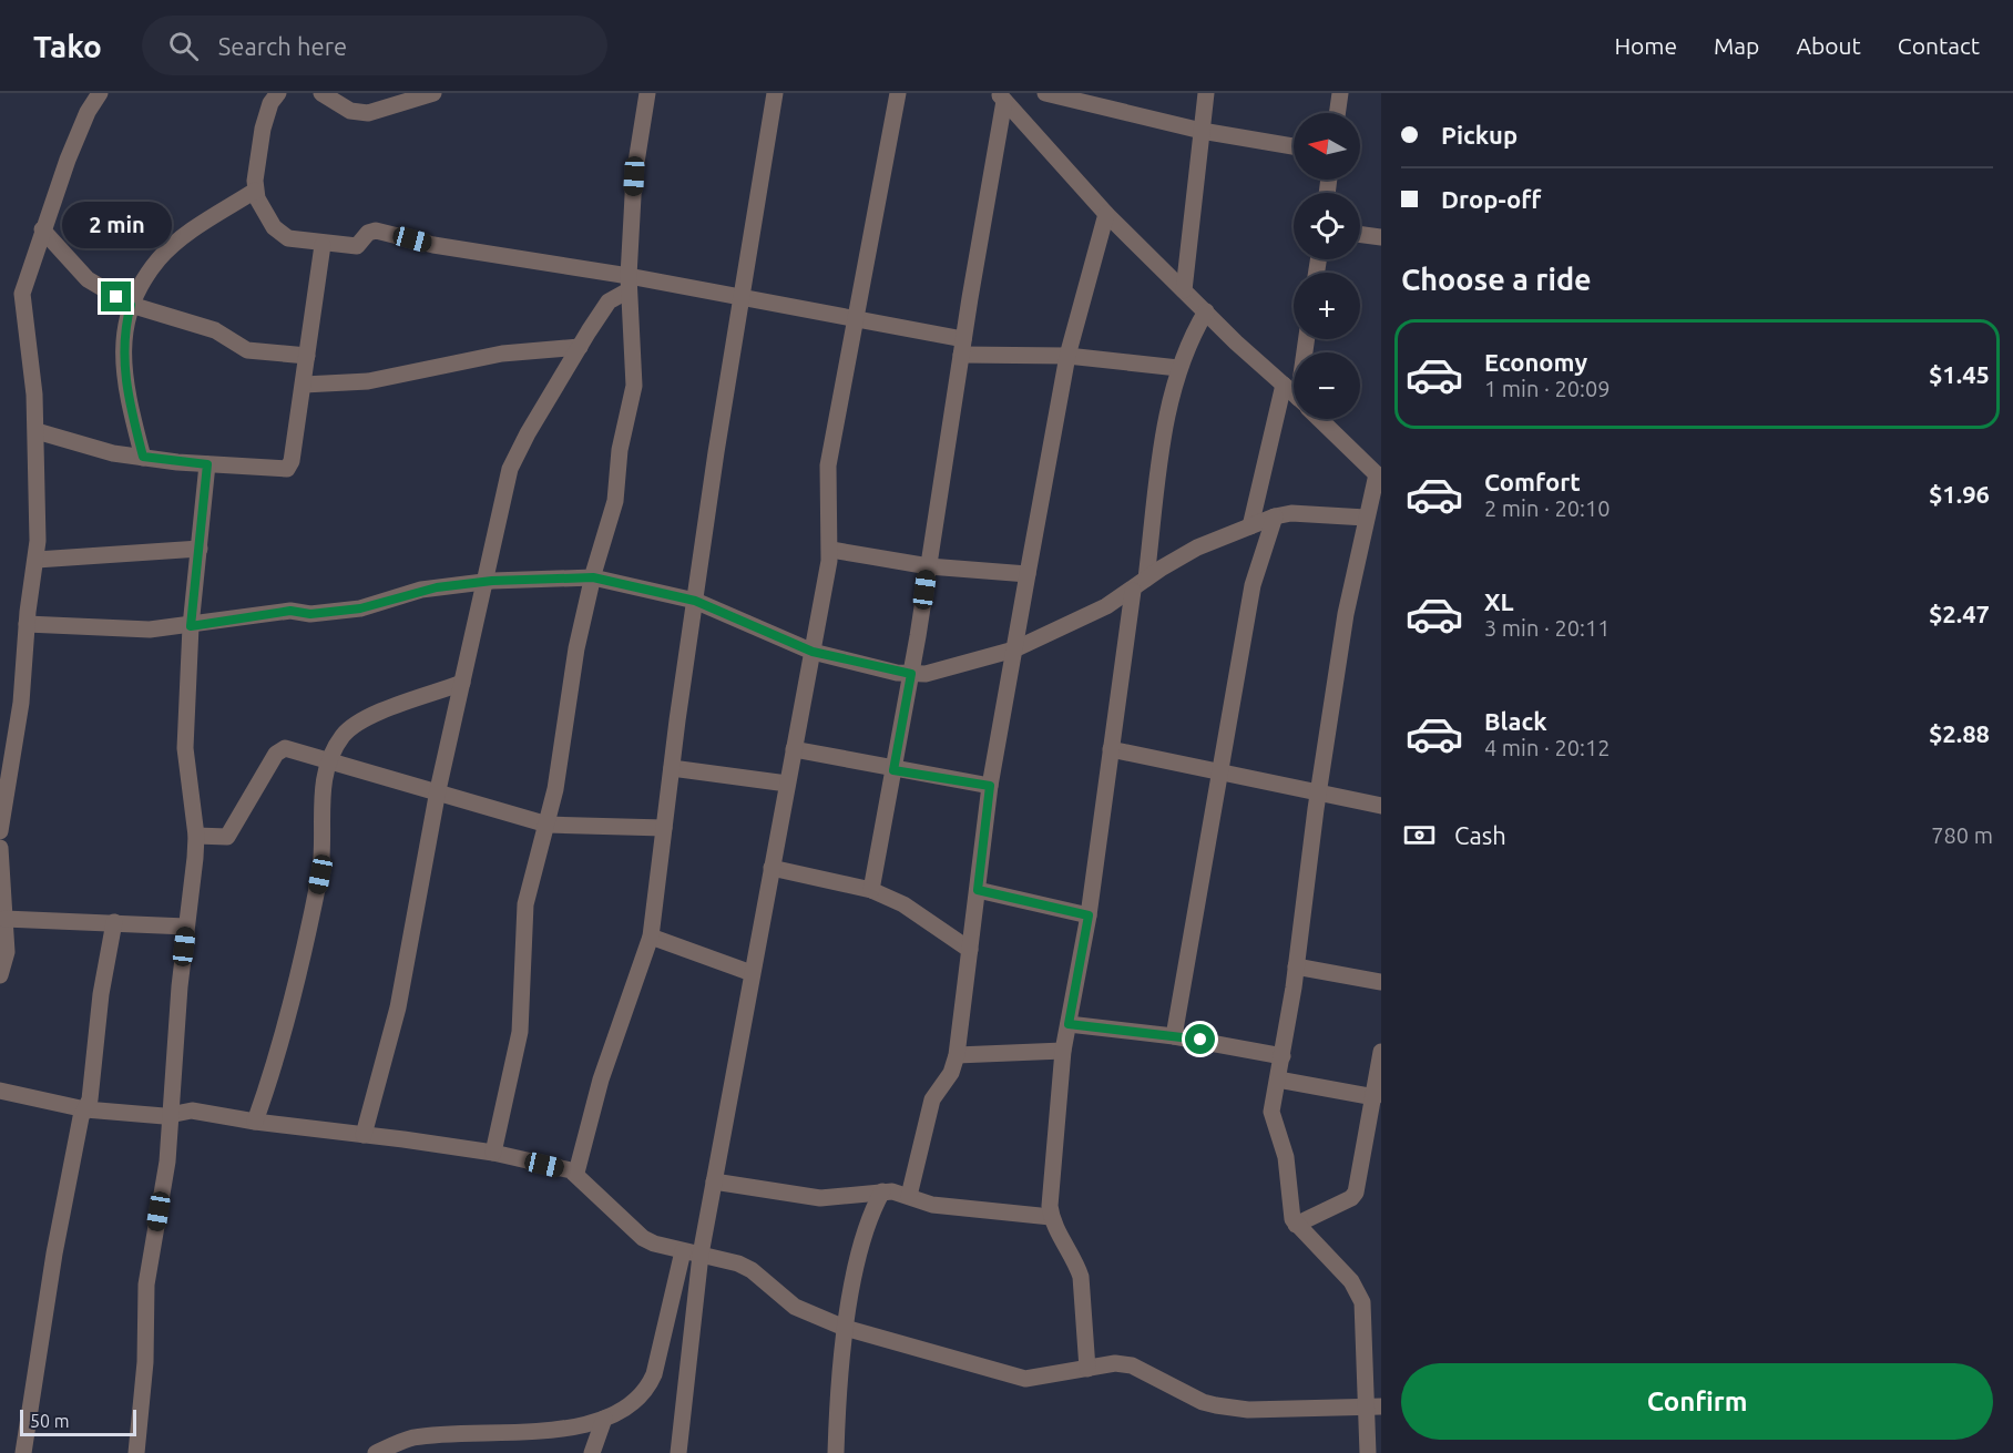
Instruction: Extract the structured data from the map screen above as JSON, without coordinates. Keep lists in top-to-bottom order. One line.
{"scale_bar":"50 m","north":"left","page":{"header":"Tako","search":"Search here","nav":["Home","Map","About","Contact"],"banner":["Pickup","Drop-off"],"map_buttons":["+","−"],"bubble":"2 min","heading":"Choose a ride","list":[{"name":"Economy","note":"1 min · 20:09","value":"$1.45"},{"name":"Comfort","note":"2 min · 20:10","value":"$1.96"},{"name":"XL","note":"3 min · 20:11","value":"$2.47"},{"name":"Black","note":"4 min · 20:12","value":"$2.88"}],"pay":["Cash","780 m"],"buttons":"Confirm","scale":"50 m"}}
